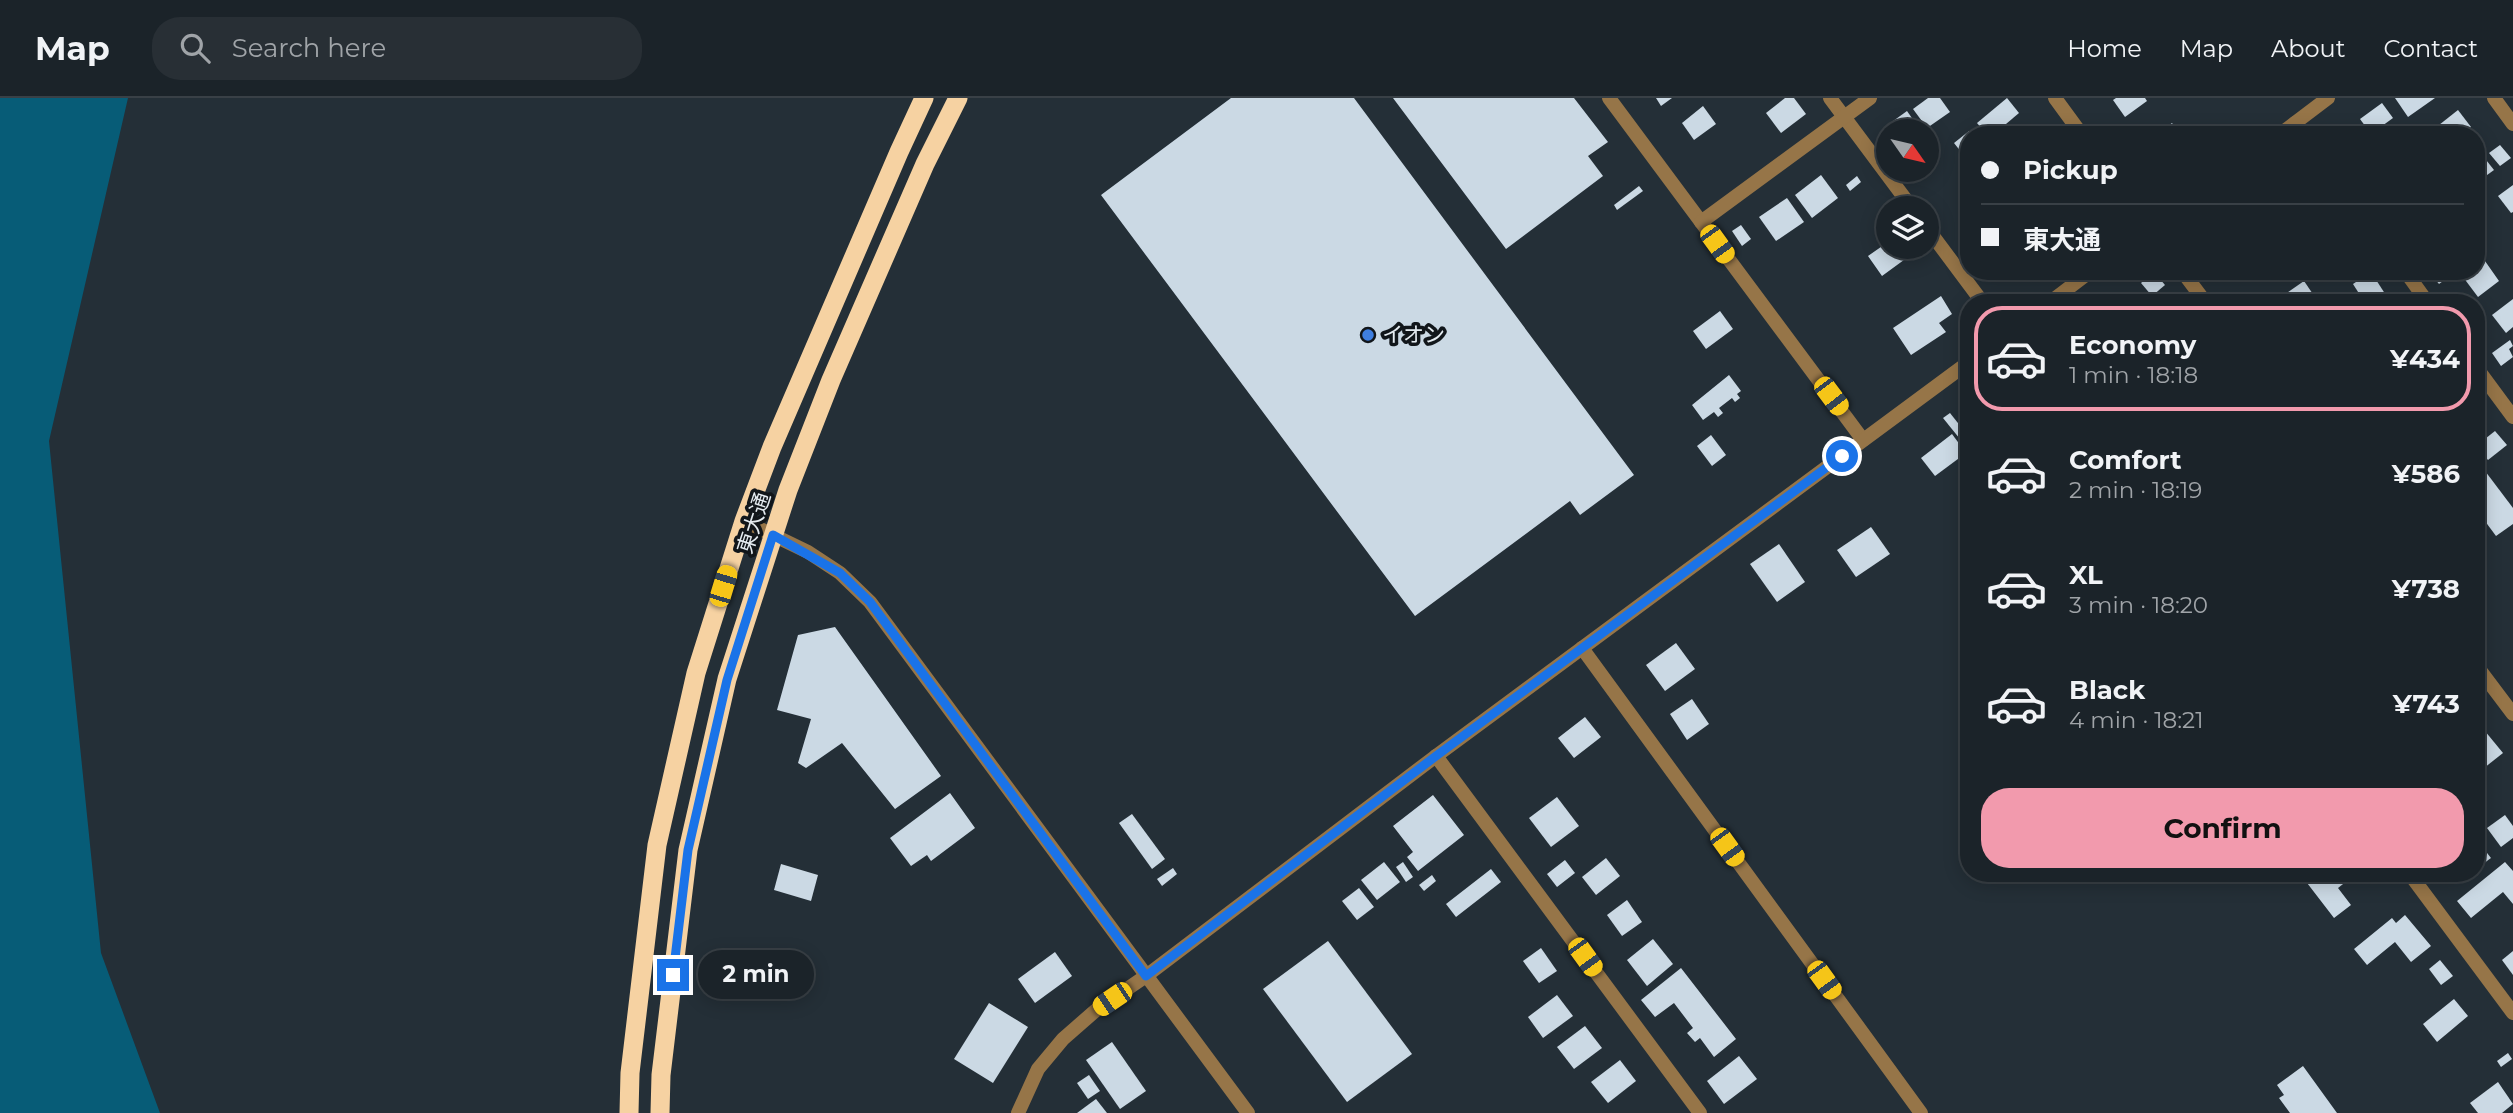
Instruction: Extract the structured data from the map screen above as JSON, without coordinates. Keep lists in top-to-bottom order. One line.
{"streets":{"highway":["東大通"]},"places":["イオン"],"north":"bottom right","page":{"header":"Map","search":"Search here","nav":["Home","Map","About","Contact"],"banner":["Pickup","東大通"],"list":[{"name":"Economy","note":"1 min · 18:18","value":"¥434"},{"name":"Comfort","note":"2 min · 18:19","value":"¥586"},{"name":"XL","note":"3 min · 18:20","value":"¥738"},{"name":"Black","note":"4 min · 18:21","value":"¥743"}],"buttons":"Confirm","bubble":"2 min"}}
